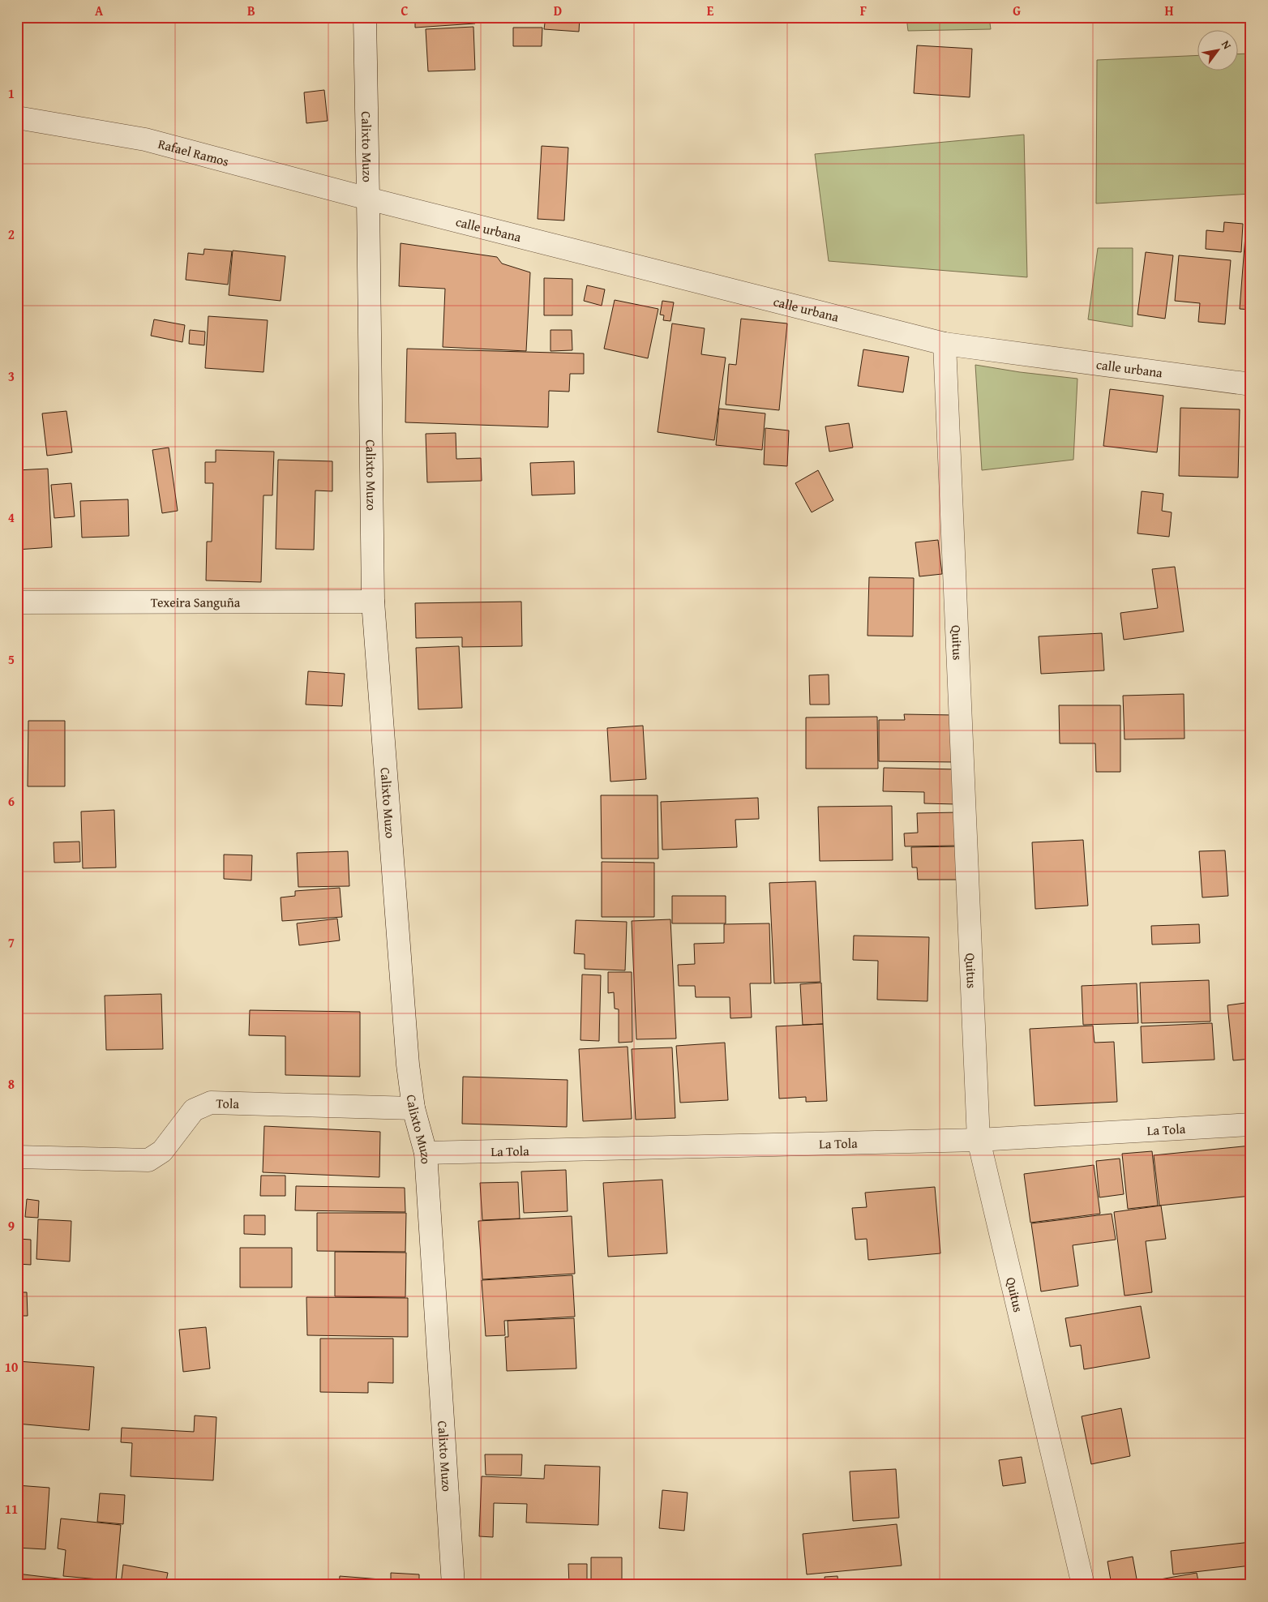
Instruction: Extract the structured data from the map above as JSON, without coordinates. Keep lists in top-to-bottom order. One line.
{"streets":{"street":["Calixto Muzo","Rafael Ramos","calle urbana","Texeira Sanguña","Quitus","Tola","La Tola"]},"crossings":[["Calixto Muzo","Rafael Ramos"],["Calixto Muzo","calle urbana"],["Calixto Muzo","Texeira Sanguña"],["Calixto Muzo","Tola"],["Calixto Muzo","La Tola"],["Rafael Ramos","calle urbana"],["calle urbana","Quitus"],["Quitus","La Tola"]],"north":"top right","grid":{"columns":["A","B","C","D","E","F","G","H"],"rows":["1","2","3","4","5","6","7","8","9","10","11"]}}
